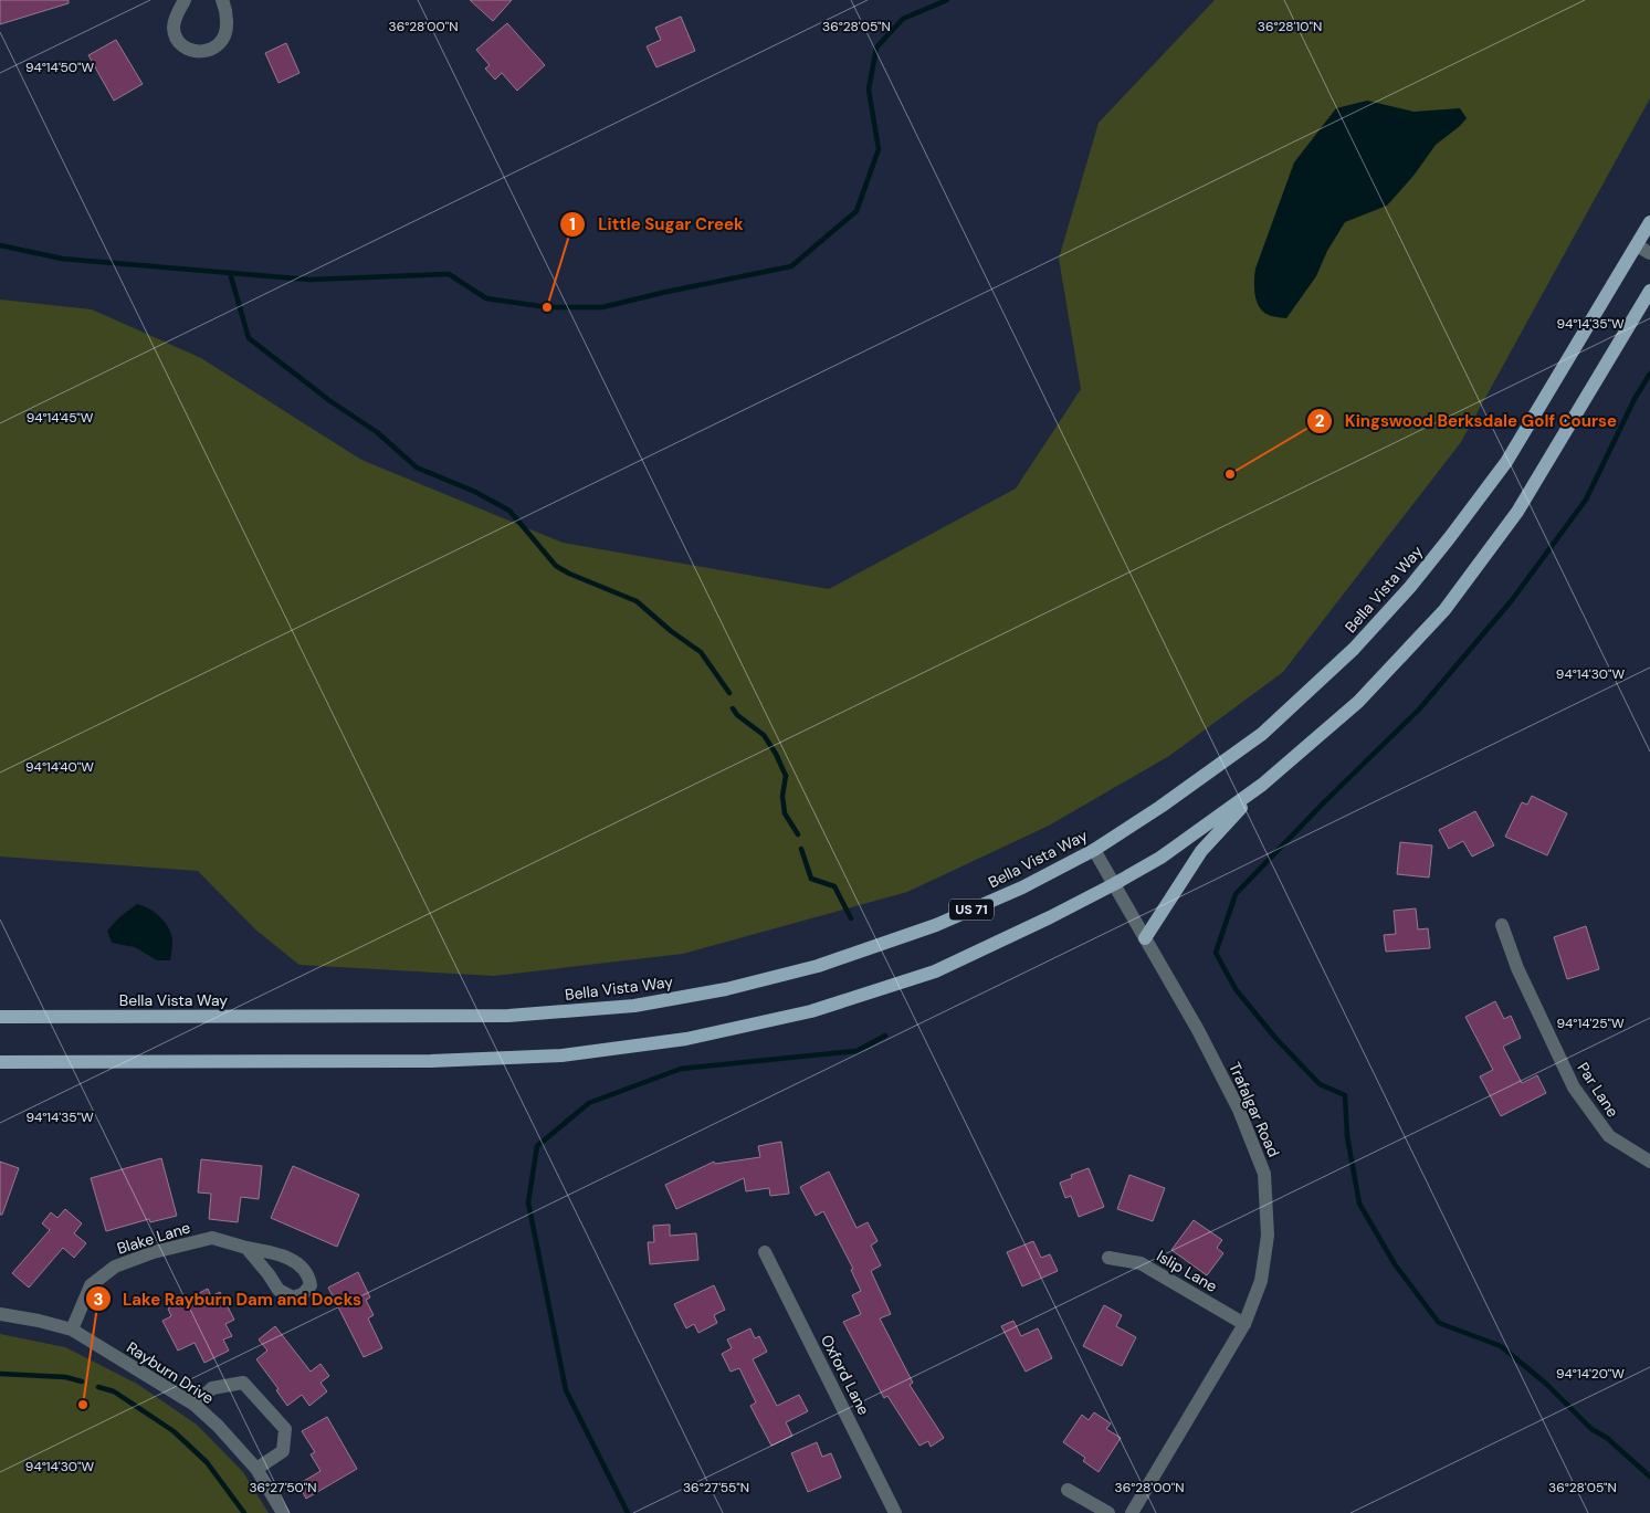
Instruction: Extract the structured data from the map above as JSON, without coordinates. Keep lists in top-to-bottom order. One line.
{"streets":{"main road":["Bella Vista Way","US 71"],"street":["Par Lane","Trafalgar Road","Blake Lane","Islip Lane","Rayburn Drive","Oxford Lane"]},"crossings":[["Bella Vista Way","Trafalgar Road"],["US 71","Trafalgar Road"],["Trafalgar Road","Islip Lane"],["Blake Lane","Rayburn Drive"]],"places":["Little Sugar Creek","Kingswood Berksdale Golf Course","Lake Rayburn Dam and Docks"],"coordinates":["36°28'00\"N","36°28'05\"N","36°28'10\"N","94°14'50\"W","94°14'35\"W","94°14'45\"W","94°14'30\"W","94°14'40\"W","94°14'25\"W","94°14'20\"W","36°27'50\"N","36°27'55\"N"]}
